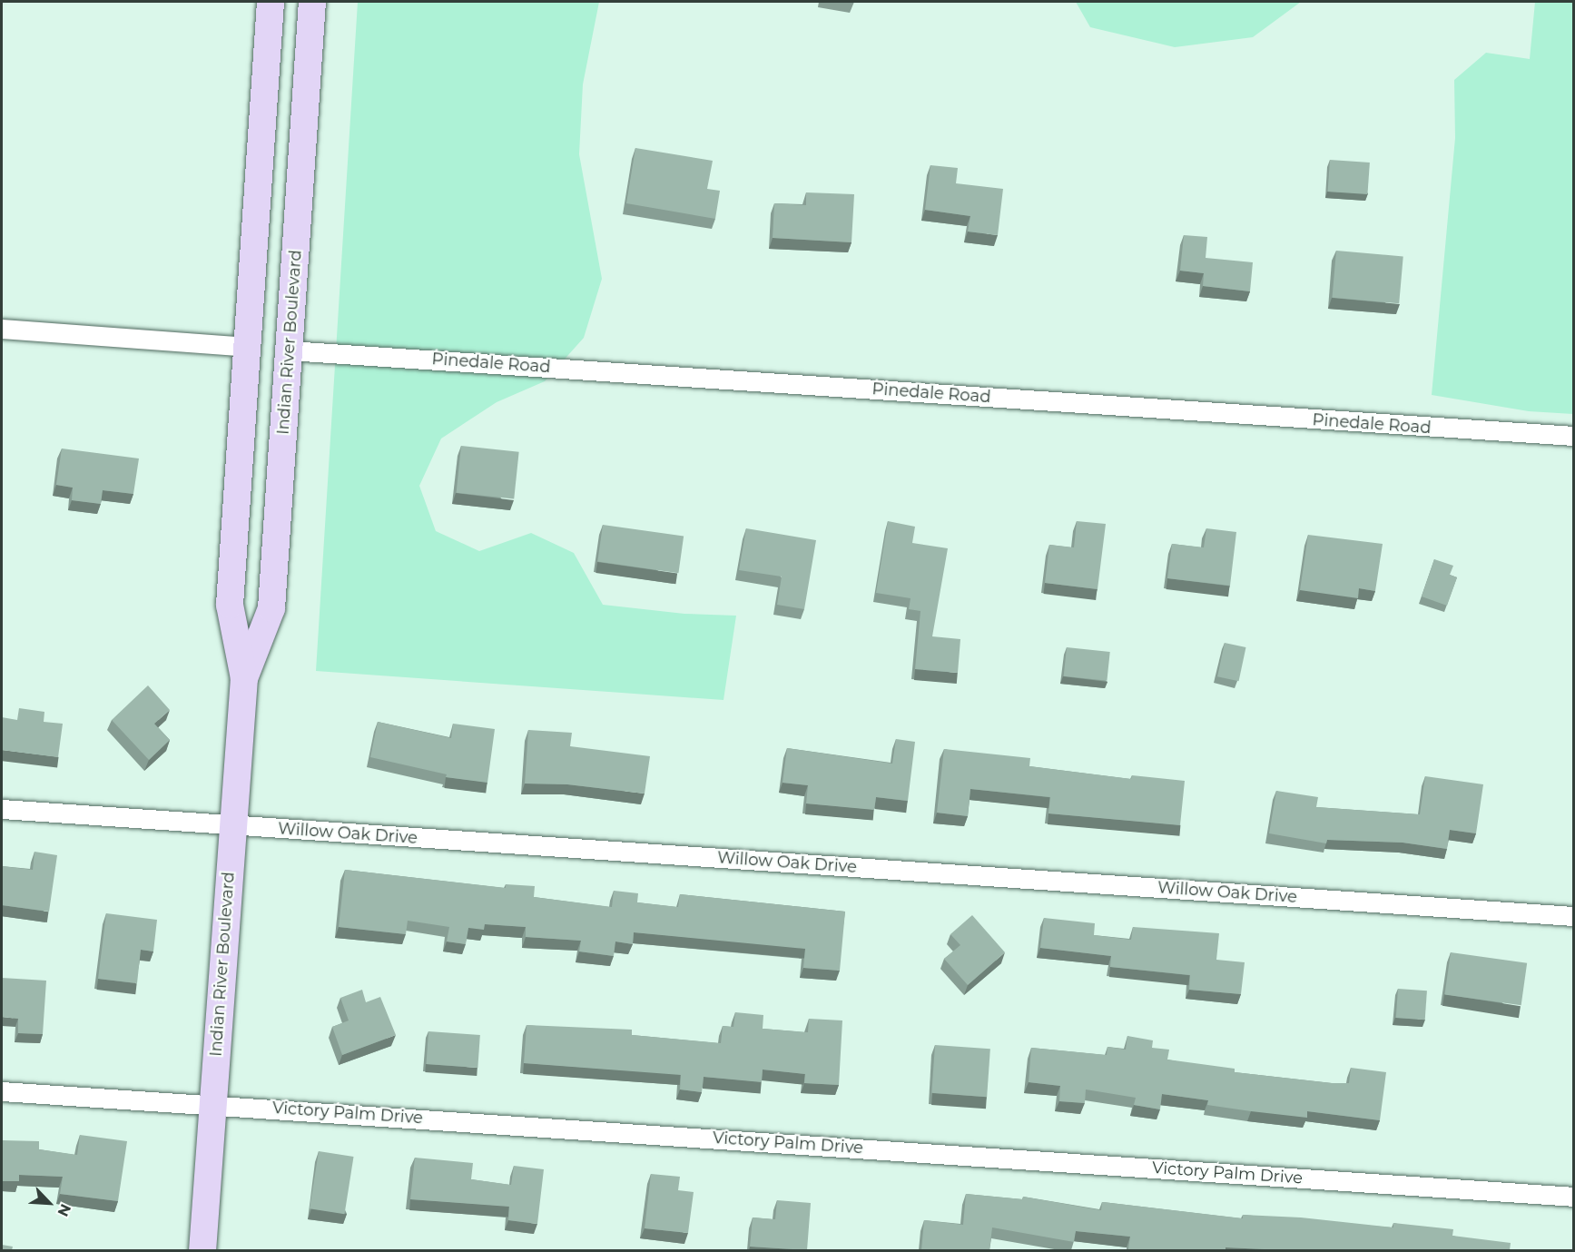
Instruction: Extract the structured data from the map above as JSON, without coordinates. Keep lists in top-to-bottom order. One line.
{"streets":{"main road":["Indian River Boulevard"],"street":["Pinedale Road","Willow Oak Drive","Victory Palm Drive"]},"crossings":[["Indian River Boulevard","Pinedale Road"],["Indian River Boulevard","Willow Oak Drive"],["Indian River Boulevard","Victory Palm Drive"]],"north":"bottom right"}
